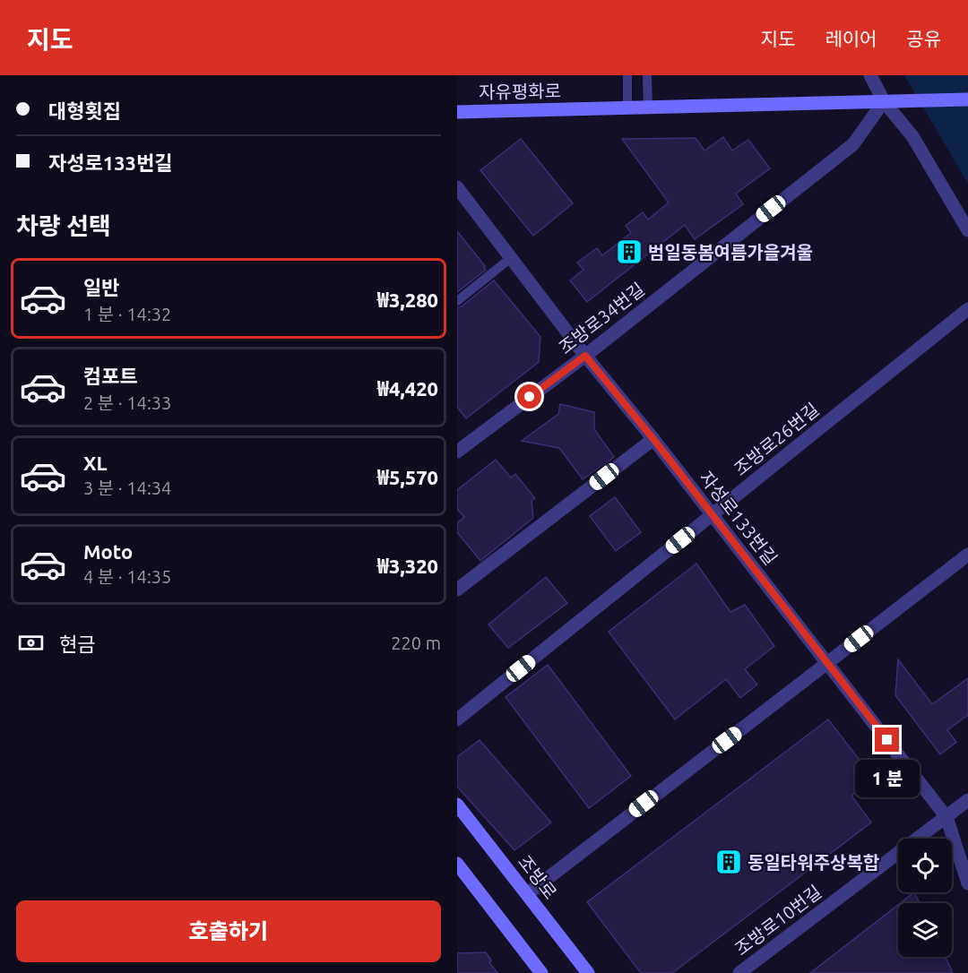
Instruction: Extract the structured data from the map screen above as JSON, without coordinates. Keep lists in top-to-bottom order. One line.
{"streets":{"main road":["자유평화로","조방로"],"street":["조방로34번길","조방로26번길","자성로133번길","조방로10번길"]},"crossings":[["자유평화로","조방로34번길"],["조방로34번길","자성로133번길"],["조방로26번길","자성로133번길"],["자성로133번길","조방로10번길"]],"places":{"building":["범일동봄여름가을겨울","동일타워주상복합"]},"page":{"header":"지도","nav":["지도","레이어","공유"],"banner":["대형횟집","자성로133번길"],"heading":"차량 선택","list":[{"name":"일반","note":"1 분 · 14:32","value":"₩3,280"},{"name":"컴포트","note":"2 분 · 14:33","value":"₩4,420"},{"name":"XL","note":"3 분 · 14:34","value":"₩5,570"},{"name":"Moto","note":"4 분 · 14:35","value":"₩3,320"}],"pay":["현금","220 m"],"bubble":"1 분","buttons":"호출하기"}}
